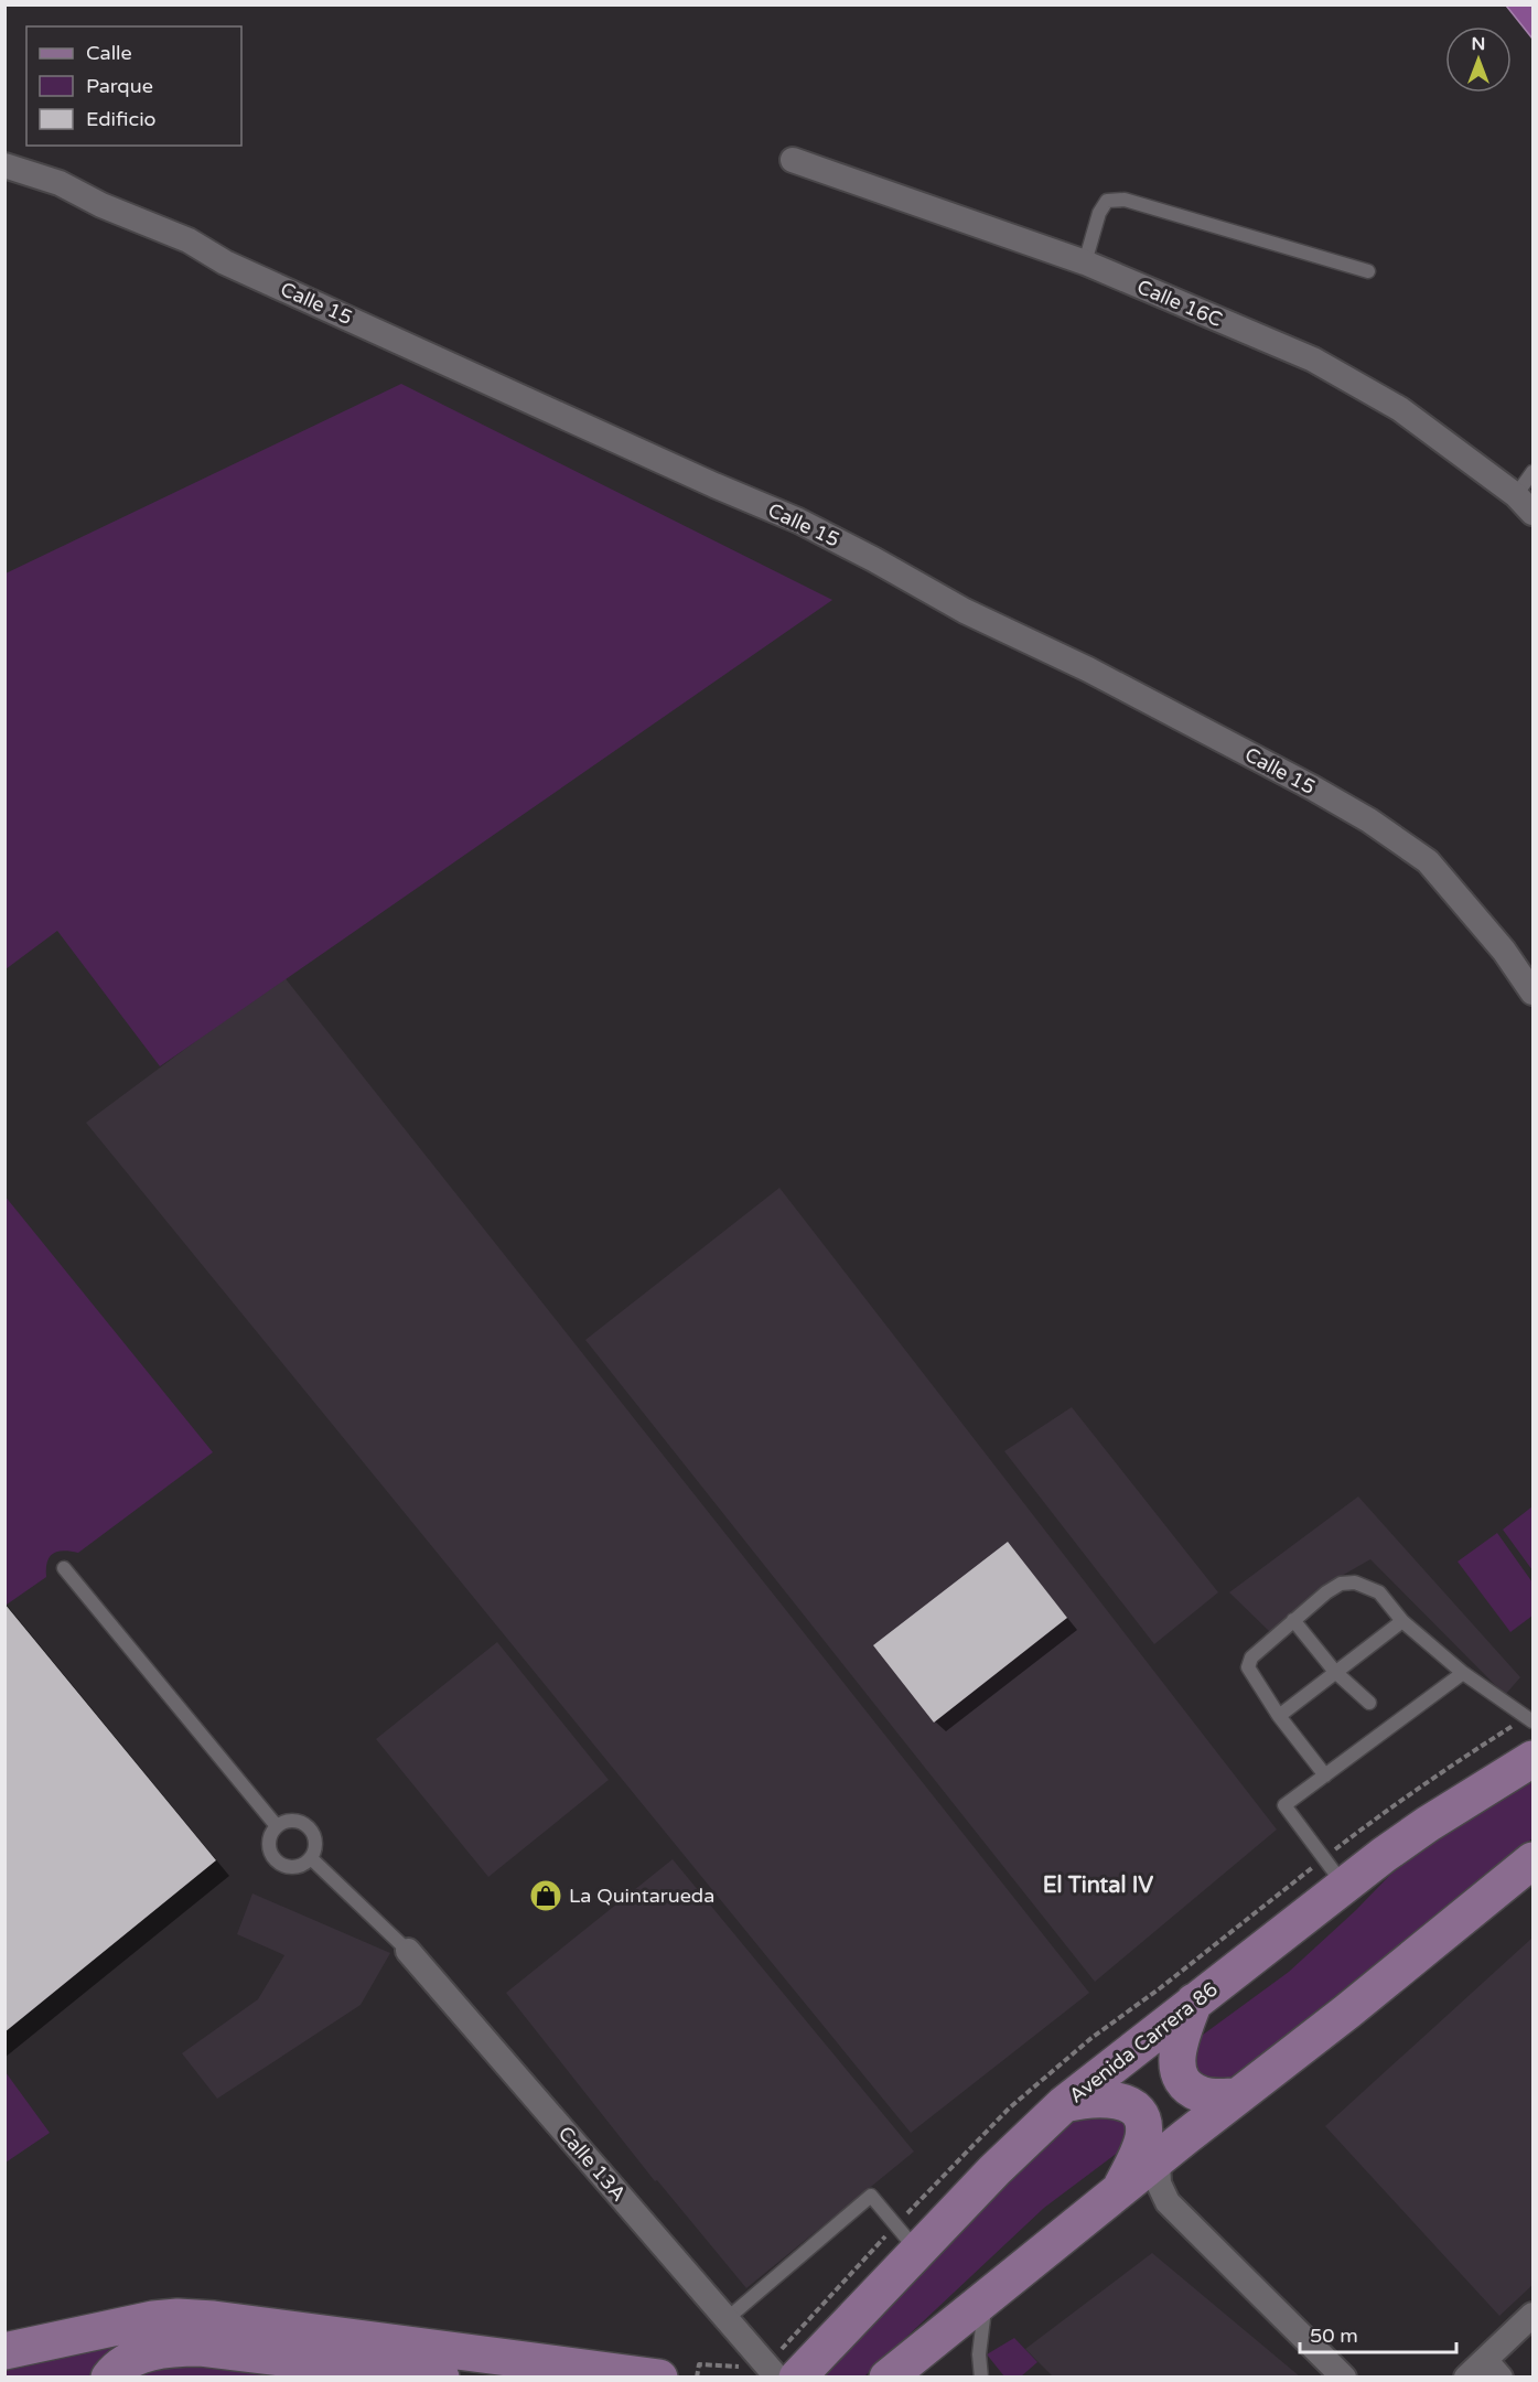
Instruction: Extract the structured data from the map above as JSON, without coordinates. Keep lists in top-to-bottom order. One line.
{"streets":{"main road":["Avenida Carrera 86"],"street":["Calle 15","Calle 16C","Calle 13A"]},"districts":["El Tintal IV"],"places":{"shop":["La Quintarueda"]},"legend":["Calle","Parque","Edificio"],"scale_bar":"50 m","north":"top"}
